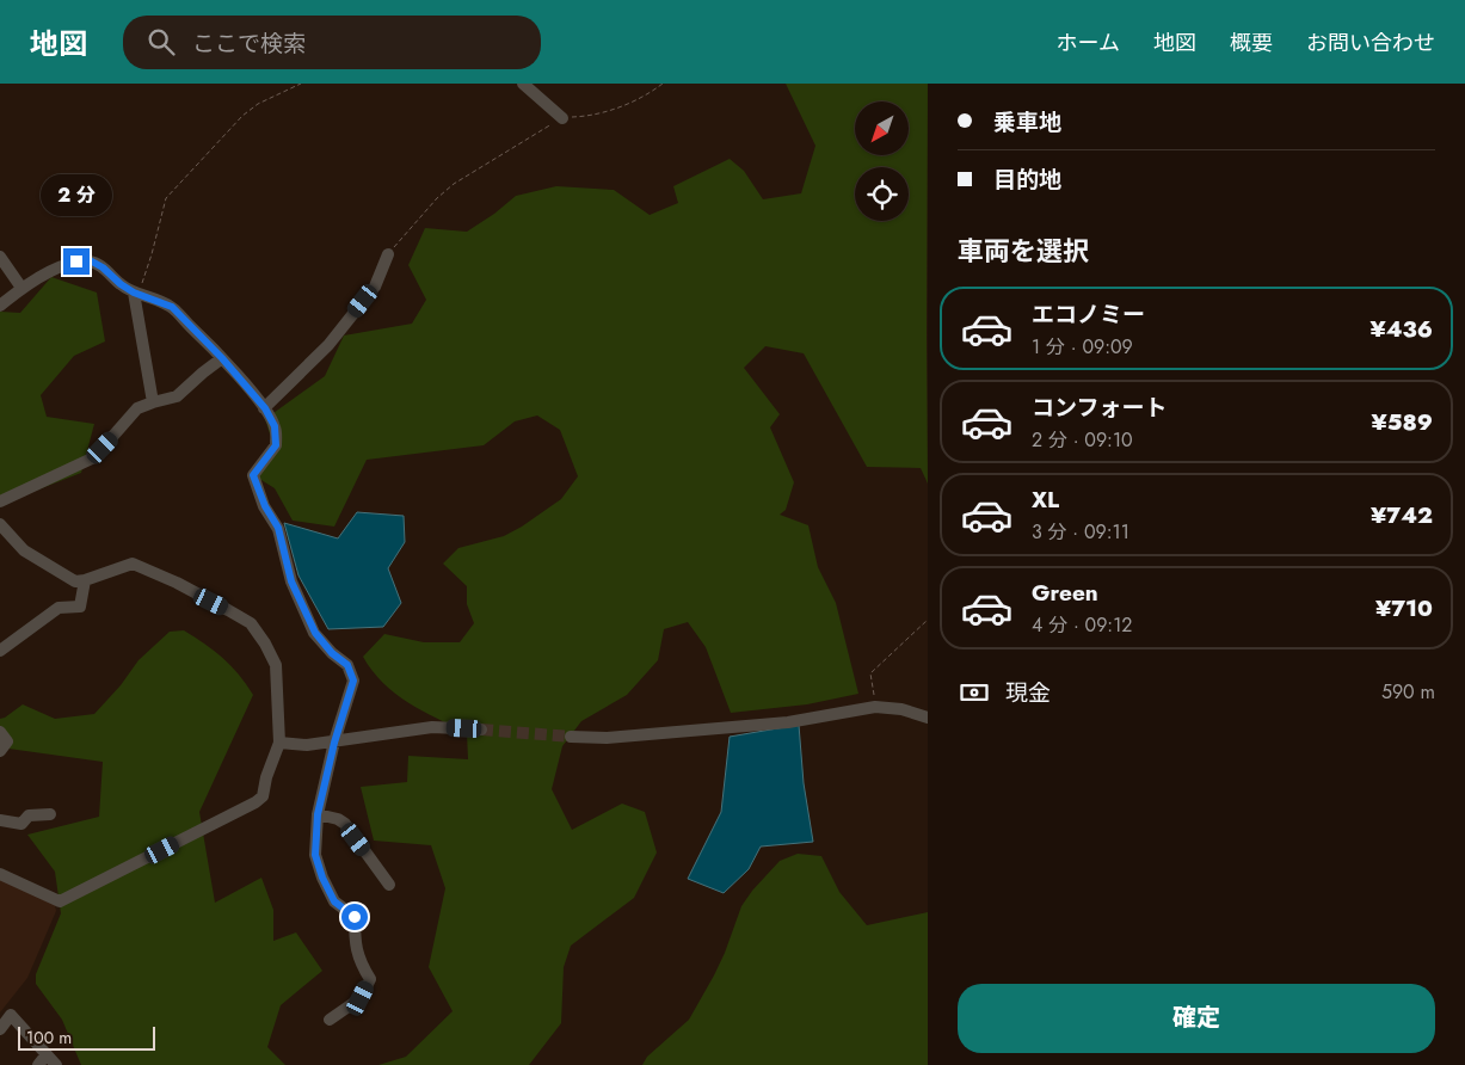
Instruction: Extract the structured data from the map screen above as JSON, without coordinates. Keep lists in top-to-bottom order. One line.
{"scale_bar":"100 m","north":"bottom left","page":{"header":"地図","search":"ここで検索","nav":["ホーム","地図","概要","お問い合わせ"],"banner":["乗車地","目的地"],"bubble":"2 分","heading":"車両を選択","list":[{"name":"エコノミー","note":"1 分 · 09:09","value":"¥436"},{"name":"コンフォート","note":"2 分 · 09:10","value":"¥589"},{"name":"XL","note":"3 分 · 09:11","value":"¥742"},{"name":"Green","note":"4 分 · 09:12","value":"¥710"}],"pay":["現金","590 m"],"buttons":"確定","scale":"100 m"}}
